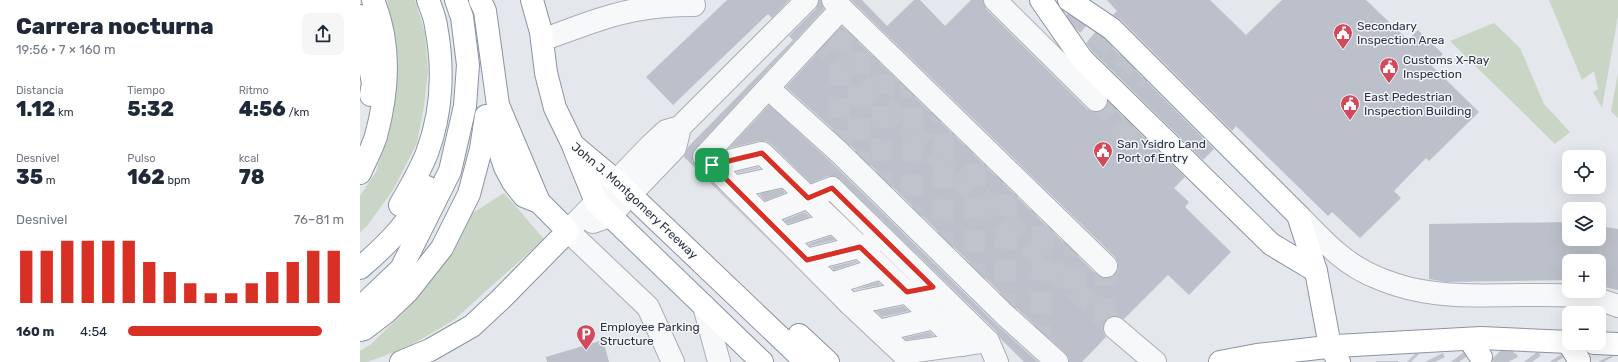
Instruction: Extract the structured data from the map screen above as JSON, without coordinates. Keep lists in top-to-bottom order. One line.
{"streets":{"highway":["John J. Montgomery Freeway"]},"places":{"public building":["Secondary Inspection Area","Customs X-Ray Inspection","East Pedestrian Inspection Building","San Ysidro Land Port of Entry"],"parking":["Employee Parking Structure"]},"page":{"heading":["Carrera nocturna","19:56 · 7 × 160 m"],"stats":[["Distancia","1.12 km"],["Tiempo","5:32"],["Ritmo","4:56 /km"],["Desnivel","35 m"],["Pulso","162 bpm"],["kcal","78"]],"map_buttons":["+","−"],"chart":["Desnivel","76–81 m"],"list":[{"name":"160 m","note":"4:54"}]}}
